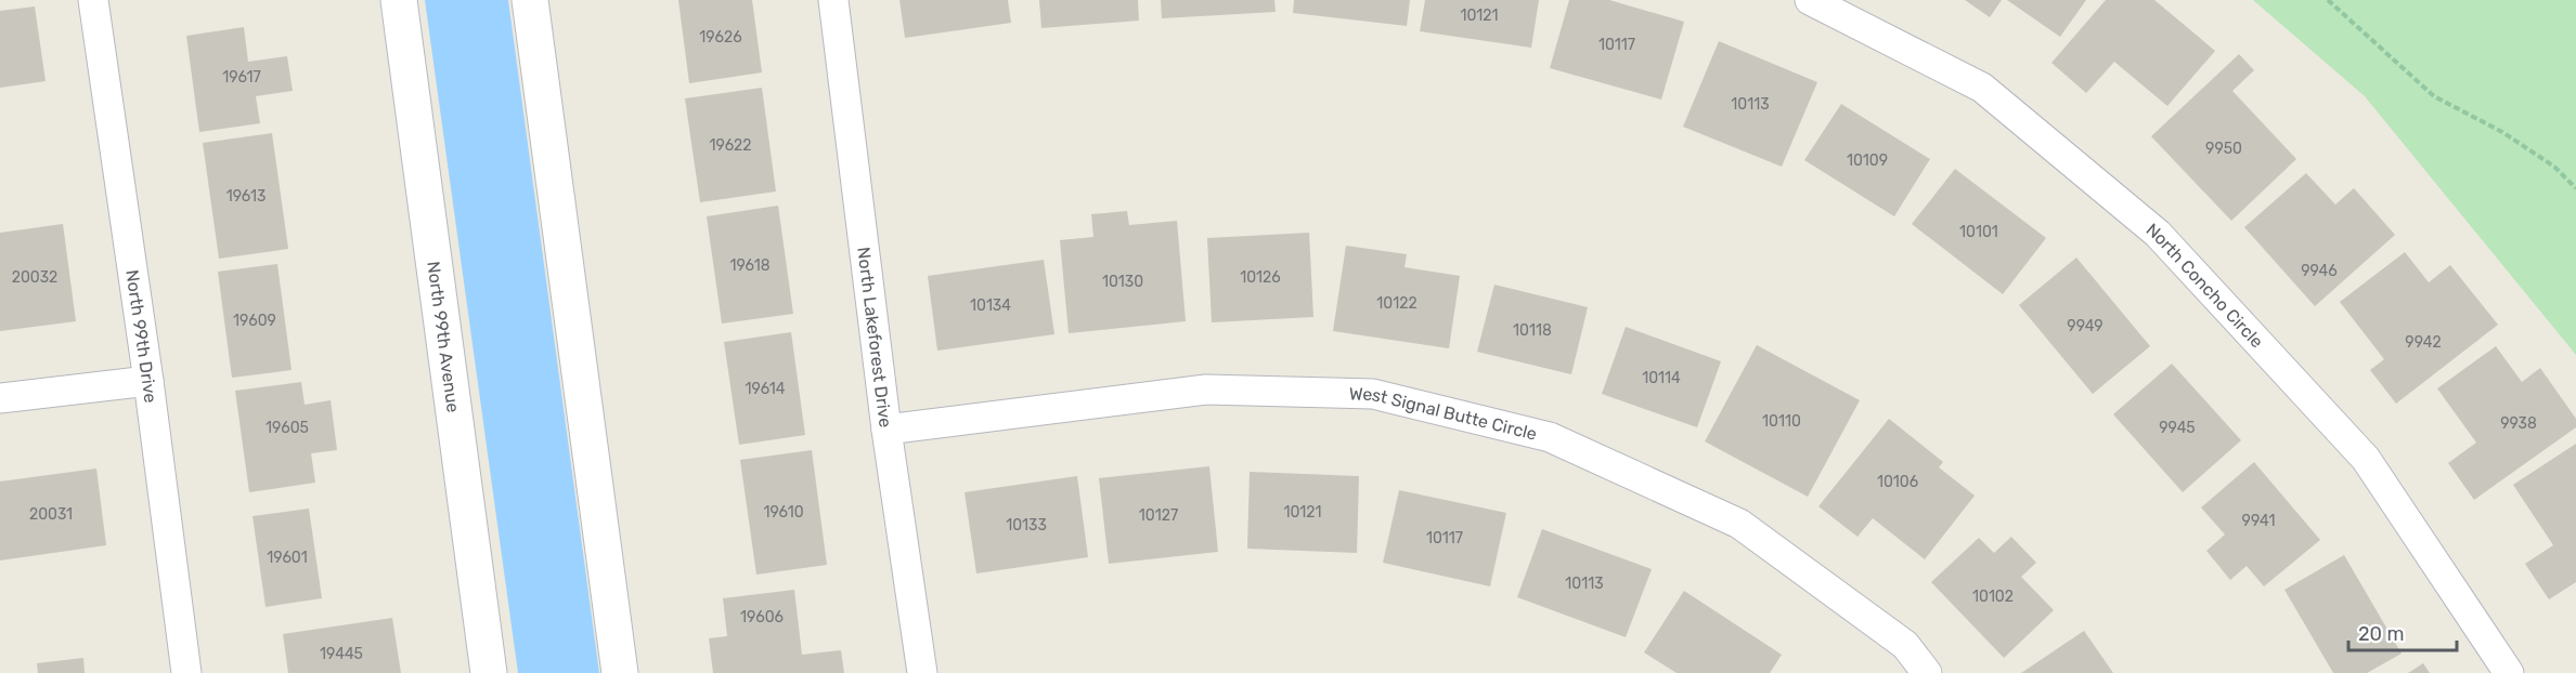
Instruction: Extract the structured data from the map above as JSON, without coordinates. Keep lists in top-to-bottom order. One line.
{"streets":{"main road":["North 99th Avenue"],"street":["North Concho Circle","North 99th Drive","North Lakeforest Drive","West Signal Butte Circle"]},"crossings":[["North Lakeforest Drive","West Signal Butte Circle"]],"house_numbers":["10121","19626","10117","19617","10113","19622","9950","10109","19613","10101","19618","9946","20032","10126","10130","10122","10134","19609","9949","10118","9942","10114","19614","10110","9938","19605","9945","10106","19610","10121","20031","10127","9941","10133","10117","19601","10113","10102","19606","19445"],"scale_bar":"20 m"}
